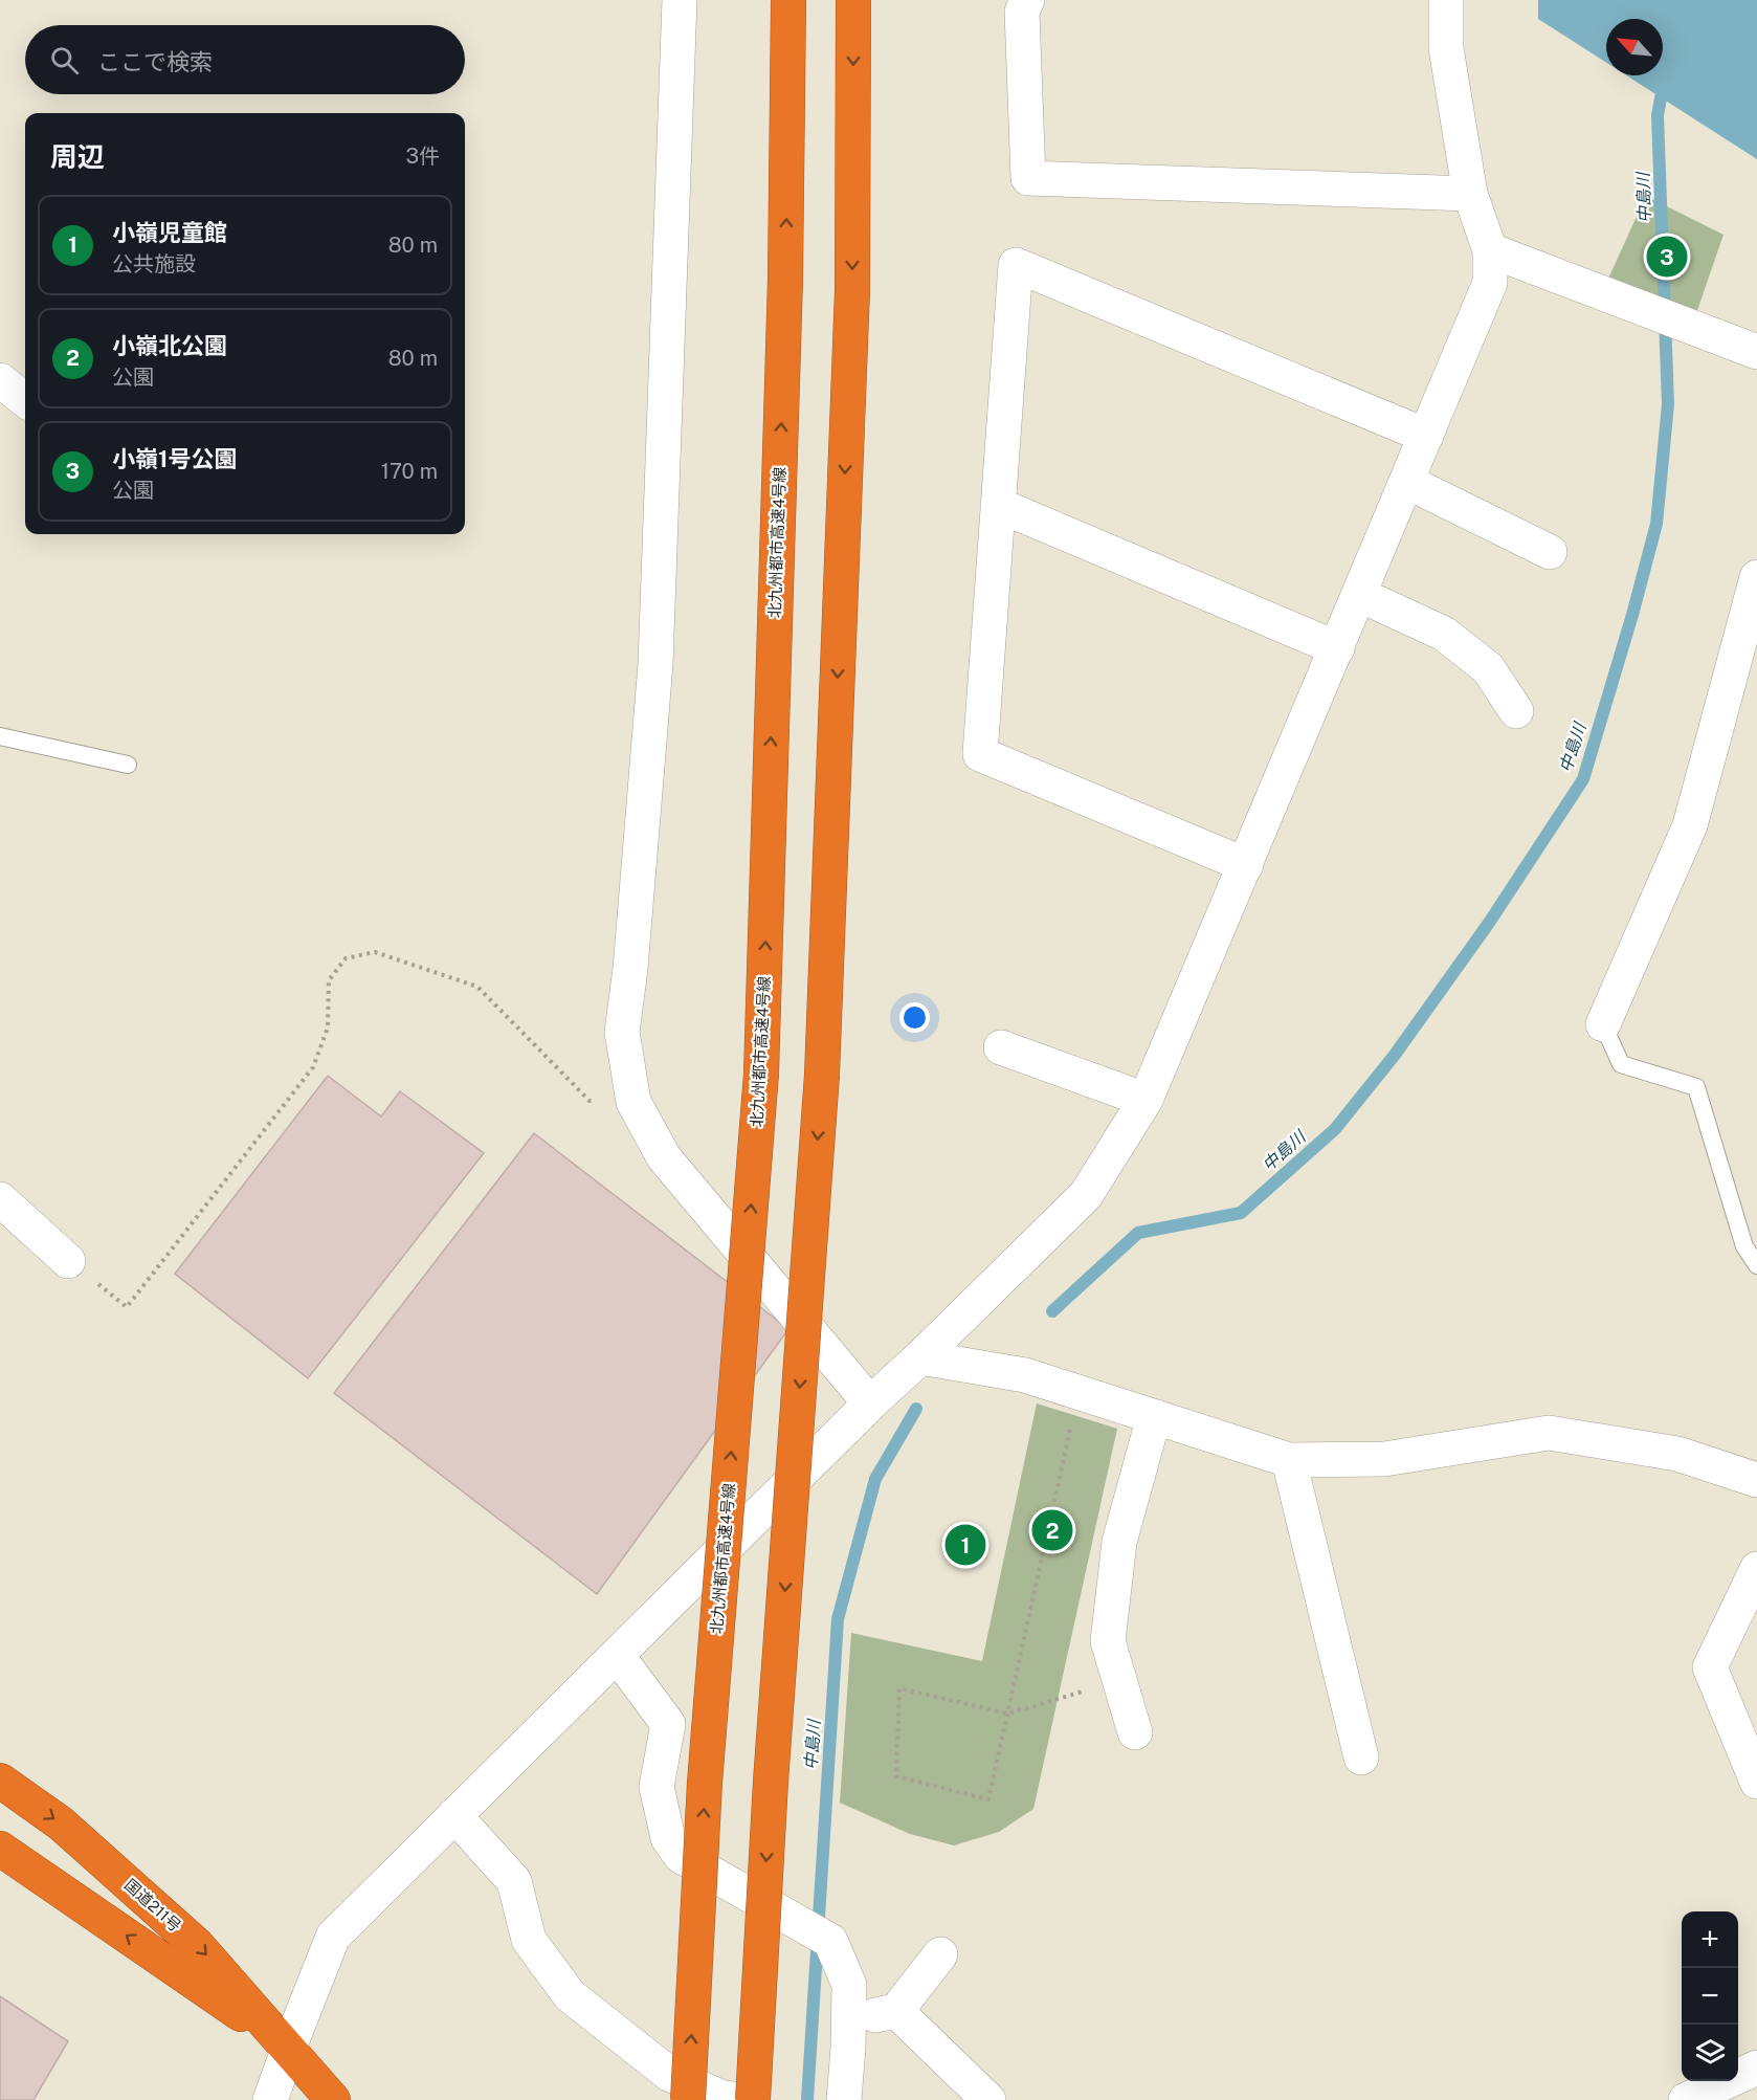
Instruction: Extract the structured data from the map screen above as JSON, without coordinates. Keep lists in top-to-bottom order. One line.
{"streets":{"highway":["北九州都市高速4号線","国道211号"]},"water":["中島川"],"north":"top left","page":{"search":"ここで検索","heading":["周辺","3件"],"list":[{"mark":"1","name":"小嶺児童館","note":"公共施設","value":"80 m"},{"mark":"2","name":"小嶺北公園","note":"公園","value":"80 m"},{"mark":"3","name":"小嶺1号公園","note":"公園","value":"170 m"}],"pins":["3","2","1"],"map_buttons":["+","−"]}}
